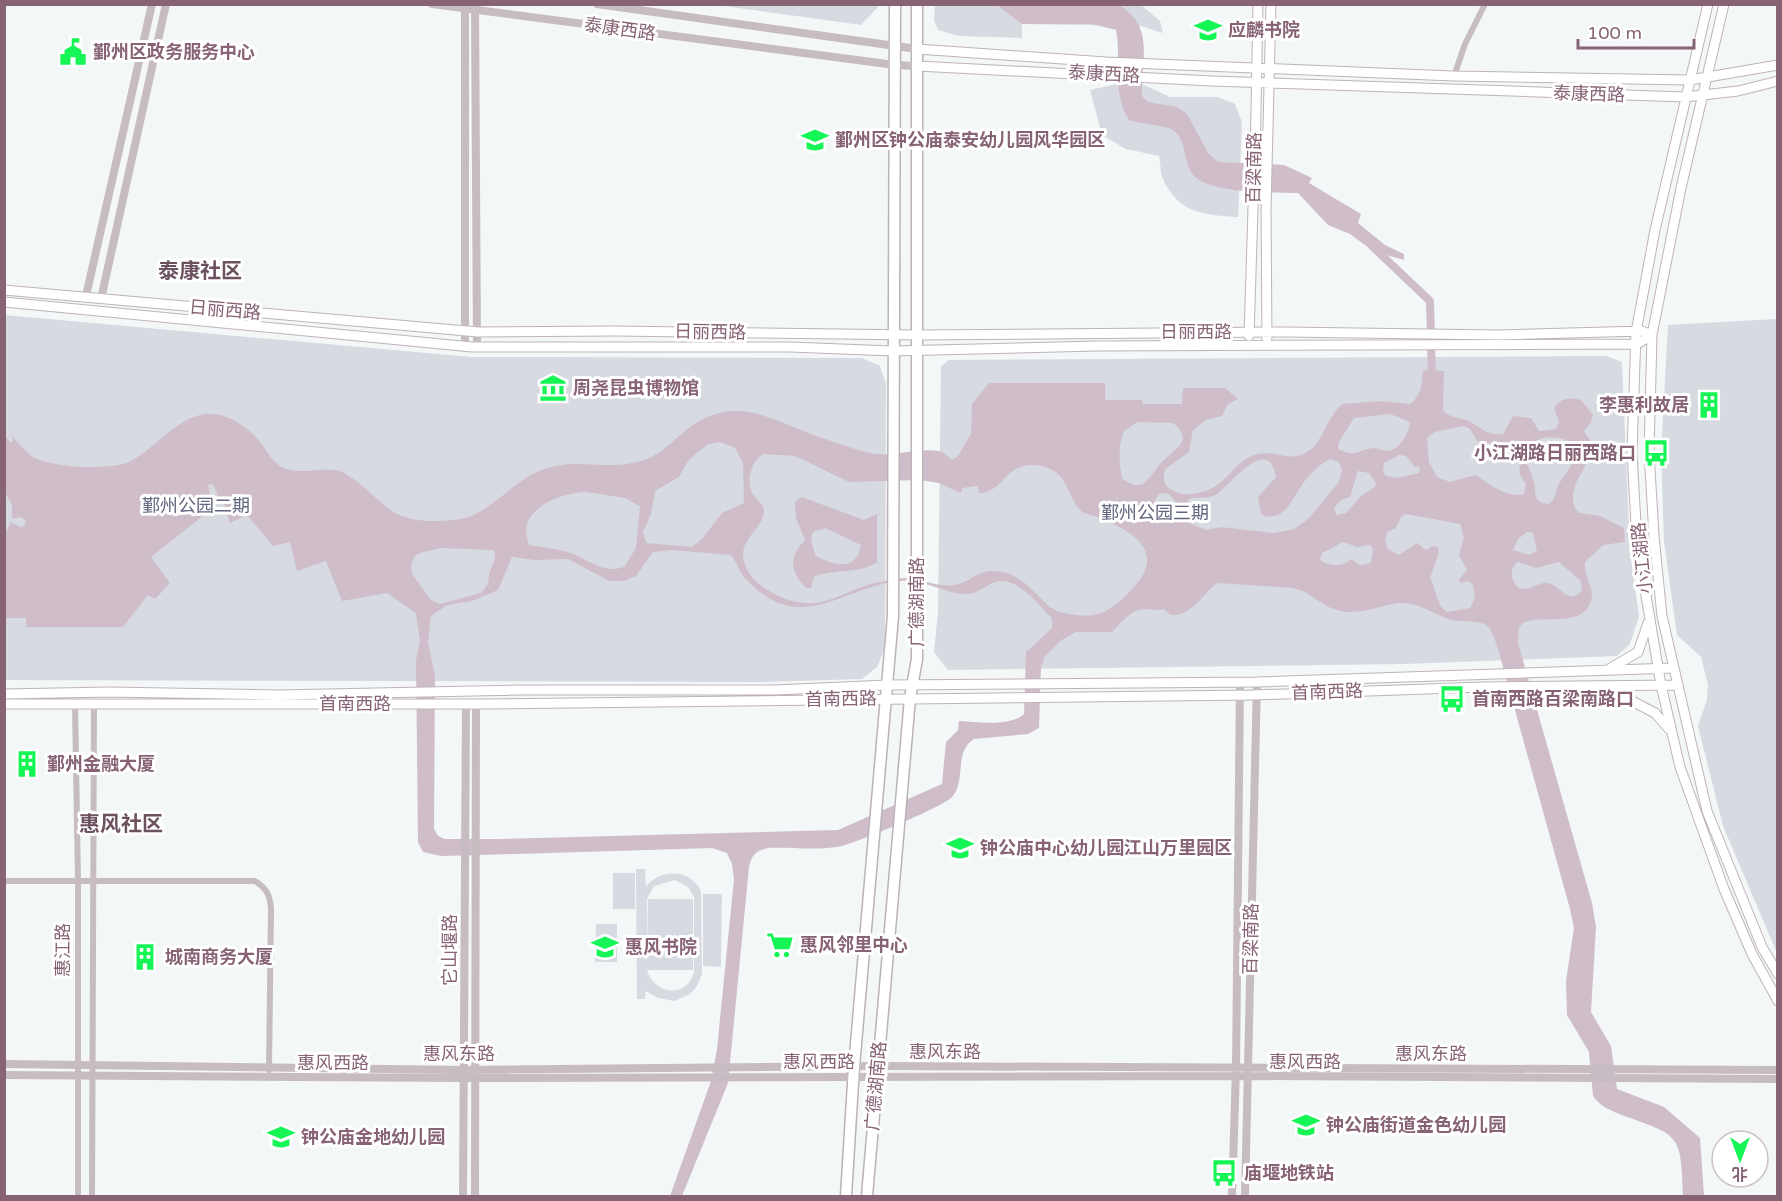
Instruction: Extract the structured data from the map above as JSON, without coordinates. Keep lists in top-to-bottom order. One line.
{"streets":{"main road":["泰康西路","百梁南路","日丽西路","小江湖路","广德湖南路","首南西路"],"street":["惠江路","它山堰路","惠风东路","惠风西路"]},"crossings":[["泰康西路","百梁南路"],["泰康西路","小江湖路"],["泰康西路","广德湖南路"],["百梁南路","日丽西路"],["百梁南路","首南西路"],["百梁南路","惠风东路"],["百梁南路","惠风西路"],["日丽西路","小江湖路"],["日丽西路","广德湖南路"],["小江湖路","首南西路"],["广德湖南路","首南西路"],["广德湖南路","惠风东路"],["广德湖南路","惠风西路"],["首南西路","惠江路"],["首南西路","它山堰路"],["惠江路","惠风东路"],["惠江路","惠风西路"],["它山堰路","惠风东路"],["它山堰路","惠风西路"],["惠风东路","惠风西路"]],"districts":["泰康社区","惠风社区"],"parks":["鄞州公园二期","鄞州公园三期"],"places":{"school or university":["应麟书院","鄞州区钟公庙泰安幼儿园风华园区","钟公庙中心幼儿园江山万里园区","惠风书院","钟公庙街道金色幼儿园","钟公庙金地幼儿园"],"public building":["鄞州区政务服务中心"],"museum":["周尧昆虫博物馆"],"building":["李惠利故居","鄞州金融大厦","城南商务大厦"],"bus stop":["小江湖路日丽西路口","首南西路百梁南路口","庙堰地铁站"],"supermarket":["惠风邻里中心"]},"scale_bar":"100 m","north":"bottom"}
